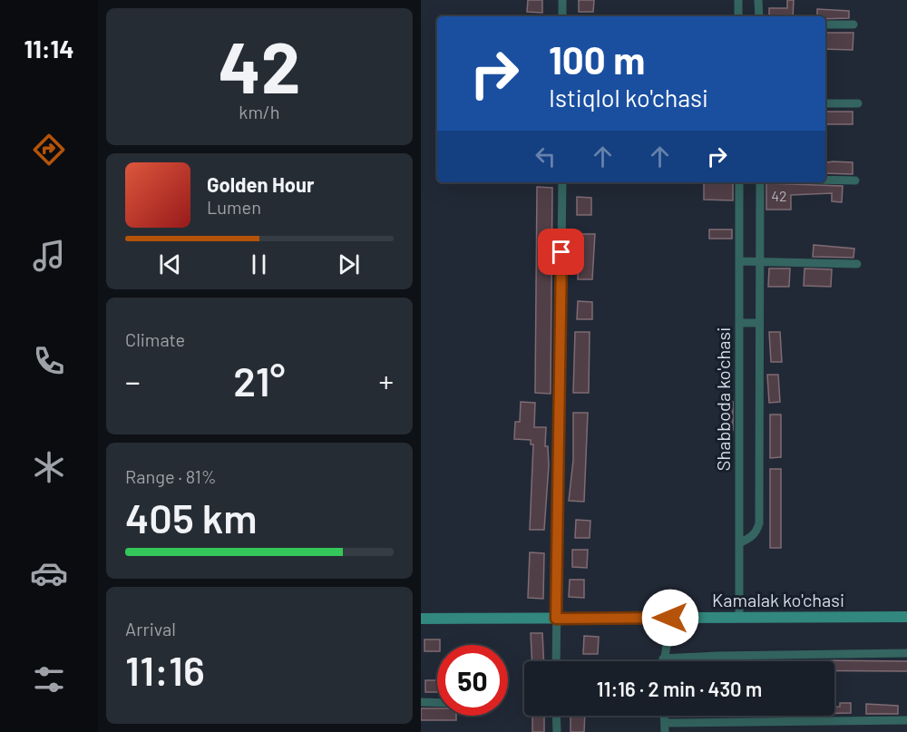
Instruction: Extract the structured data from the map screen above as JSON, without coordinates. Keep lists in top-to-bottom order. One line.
{"streets":{"main road":["Kamalak ko'chasi"],"street":["Shabboda ko'chasi"]},"crossings":[["Shabboda ko'chasi","Kamalak ko'chasi"]],"house_numbers":["42"],"page":{"tabs":"11:14","tile":[["42","km/h"],"Climate",["Range · 81%","405 km"],["Arrival","11:16"]],"turn":["100 m","Istiqlol ko'chasi"],"song":["Golden Hour","Lumen"],"heat":["−","21°","+"],"limit":"50","trip":"11:16 · 2 min · 430 m"}}
